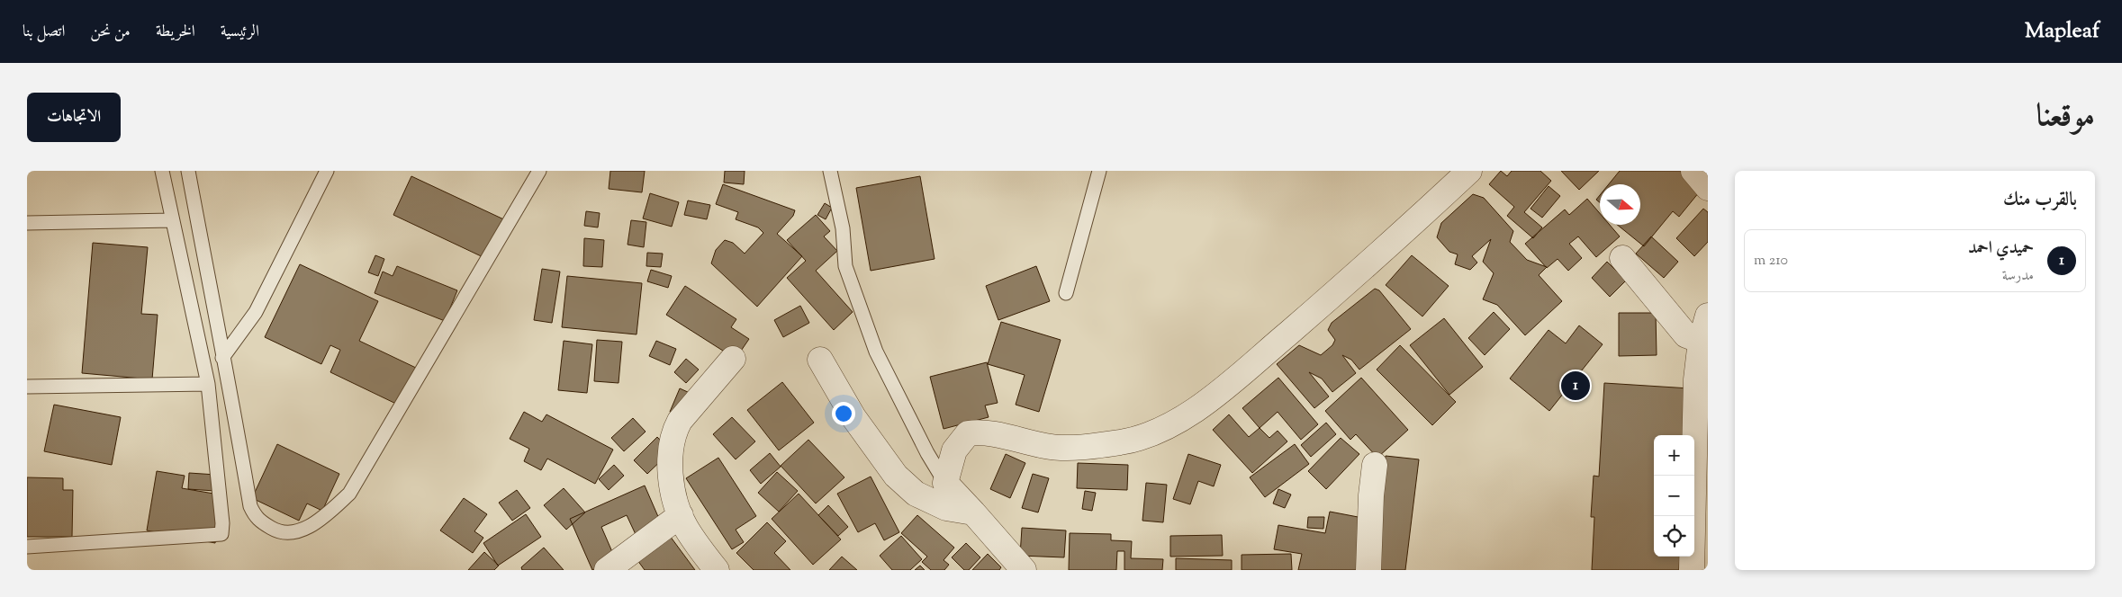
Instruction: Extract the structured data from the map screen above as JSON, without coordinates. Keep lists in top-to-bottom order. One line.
{"north":"right","page":{"header":"Mapleaf","nav":["الرئيسية","الخريطة","من نحن","اتصل بنا"],"title":"موقعنا","buttons":"الاتجاهات","heading":"بالقرب منك","list":[{"mark":"1","name":"حميدي احمد","note":"مدرسة","value":"210 m"}],"pins":"1","map_buttons":["+","−"]}}
